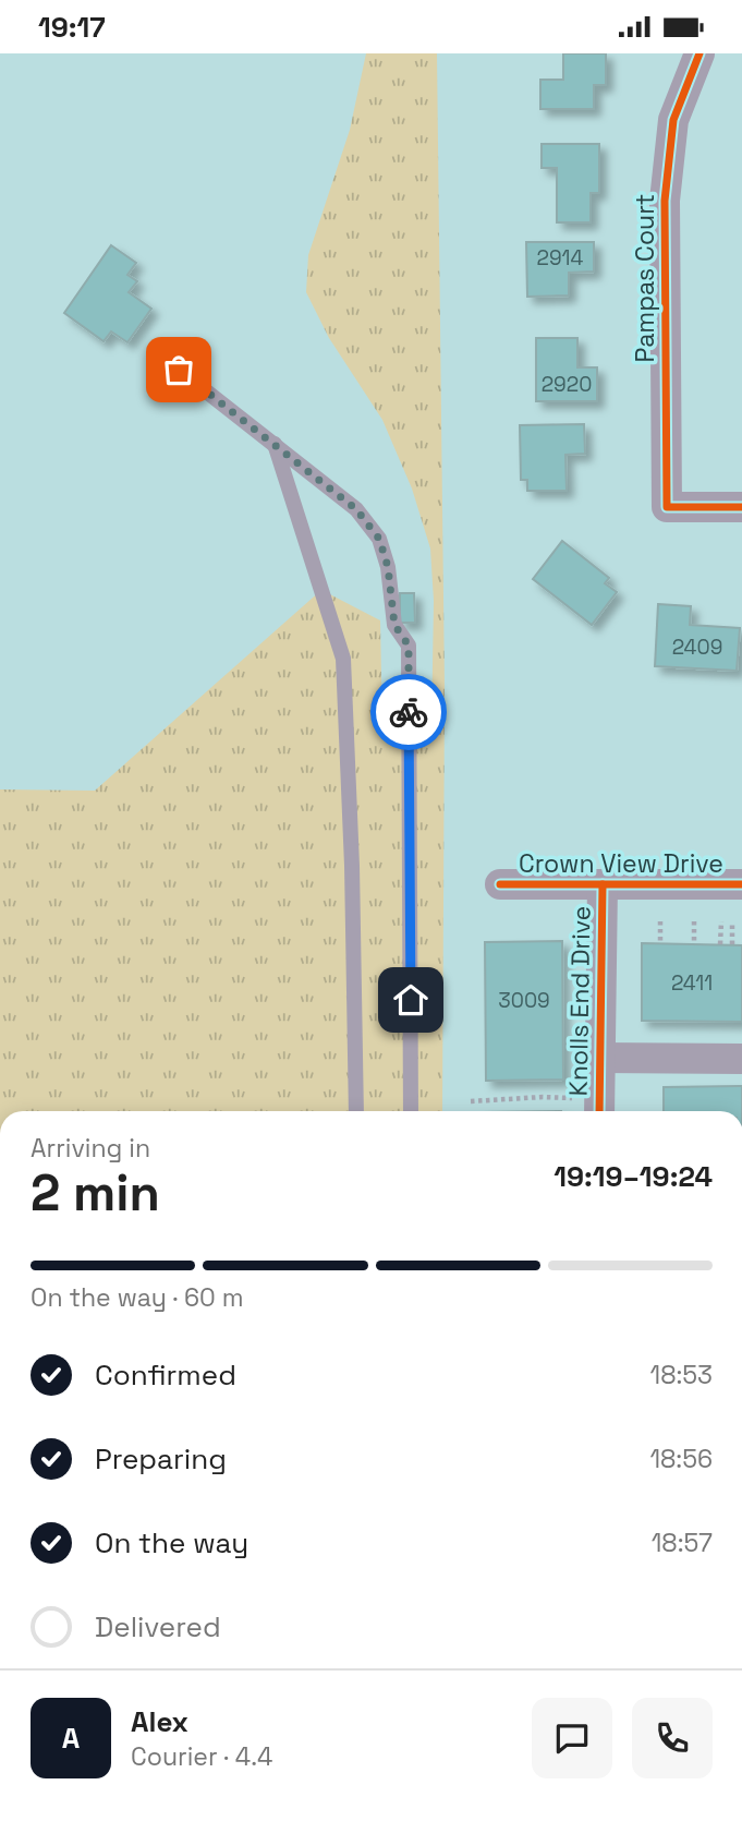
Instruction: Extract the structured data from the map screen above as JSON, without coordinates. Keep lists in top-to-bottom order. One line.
{"streets":{"street":["Pampas Court","Crown View Drive","Knolls End Drive"]},"crossings":[["Crown View Drive","Knolls End Drive"]],"house_numbers":["2914","2920","2409","2411","3009"],"page":{"status":"19:17","heading":["2 min","Arriving in","19:19–19:24"],"panel":["Alex","Courier · 4.4"],"bar":"On the way · 60 m","list":[["Confirmed","18:53"],["Preparing","18:56"],["On the way","18:57"],"Delivered"],"round":"A"}}
